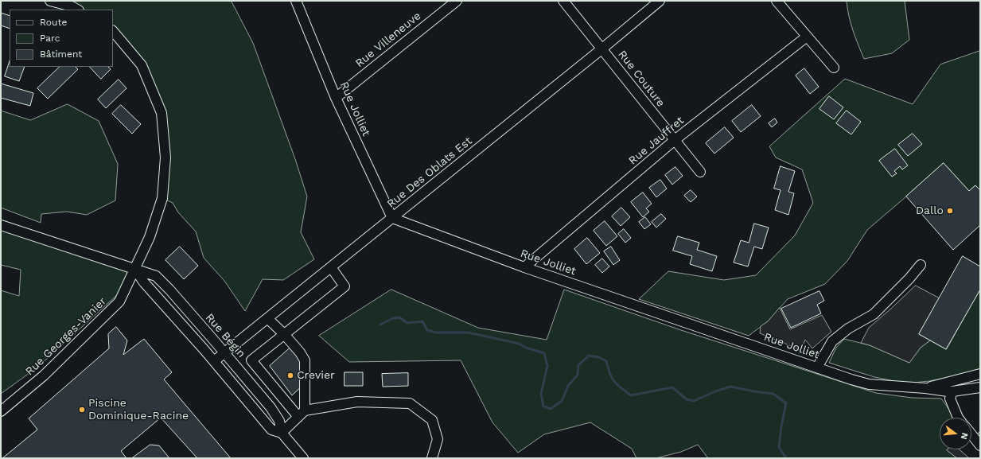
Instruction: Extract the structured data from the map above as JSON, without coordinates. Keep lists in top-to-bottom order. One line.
{"streets":{"street":["Rue Villeneuve","Rue Couture","Rue Jolliet","Rue Jauffret","Rue Des Oblats Est","Rue Bégin","Rue Georges-Vanier"]},"crossings":[["Rue Villeneuve","Rue Jolliet"],["Rue Couture","Rue Jauffret"],["Rue Couture","Rue Des Oblats Est"],["Rue Jolliet","Rue Jauffret"],["Rue Jolliet","Rue Des Oblats Est"],["Rue Des Oblats Est","Rue Bégin"],["Rue Bégin","Rue Georges-Vanier"]],"places":["Dallo","Crevier","Piscine Dominique-Racine"],"legend":["Route","Parc","Bâtiment"],"north":"right"}
